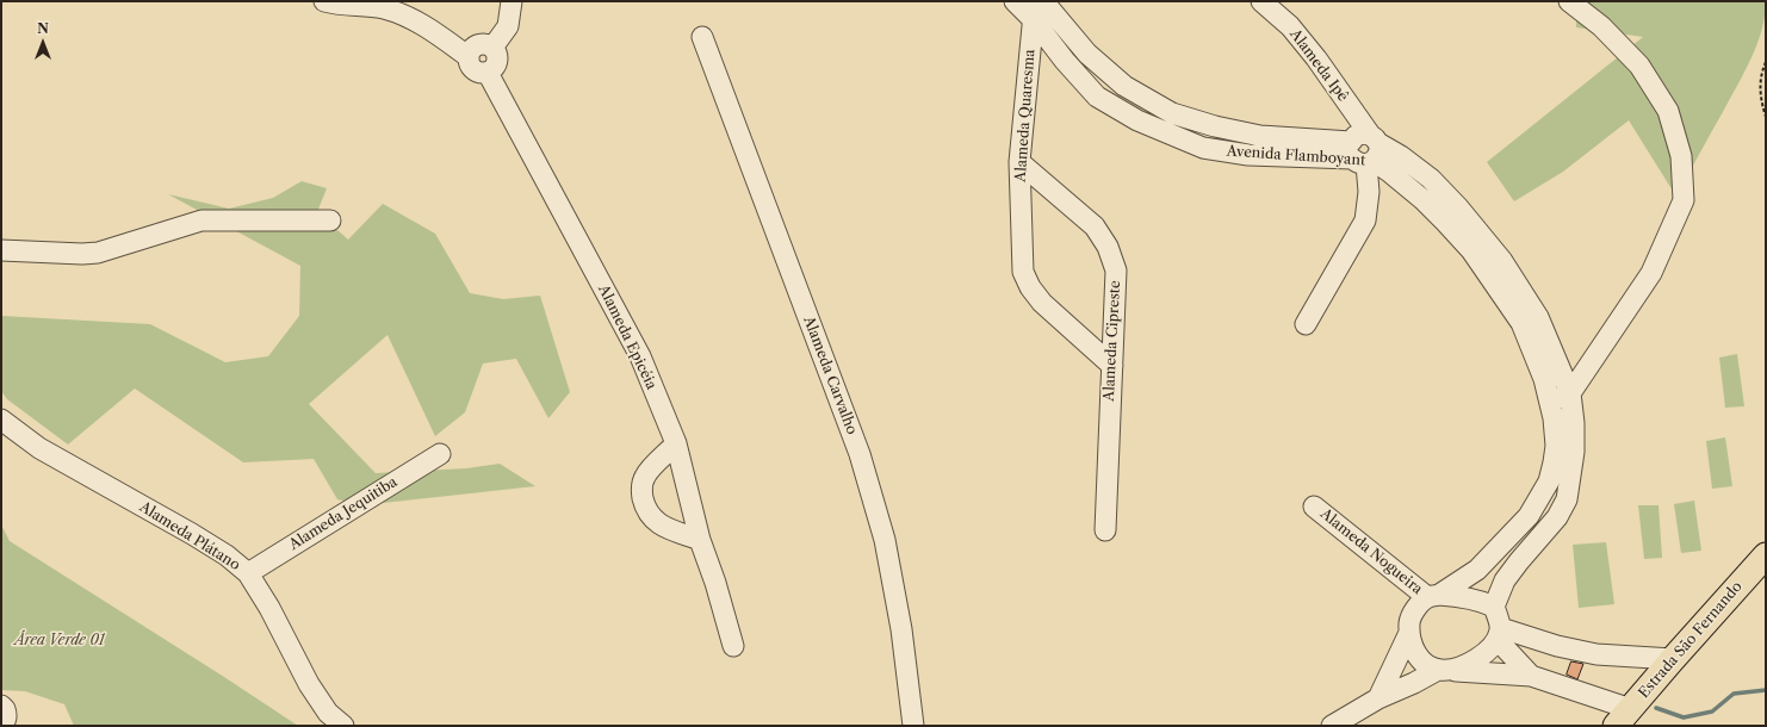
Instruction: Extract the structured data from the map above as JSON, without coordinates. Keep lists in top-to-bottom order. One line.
{"streets":{"main road":["Estrada São Fernando"],"street":["Alameda Ipê","Alameda Quaresma","Avenida Flamboyant","Alameda Epicéia","Alameda Cipreste","Alameda Carvalho","Alameda Jequitiba","Alameda Plátano","Alameda Nogueira"]},"crossings":[["Alameda Ipê","Avenida Flamboyant"],["Alameda Quaresma","Avenida Flamboyant"],["Alameda Quaresma","Alameda Cipreste"],["Avenida Flamboyant","Alameda Nogueira"],["Alameda Jequitiba","Alameda Plátano"]],"parks":["Área Verde 01"],"north":"top"}
